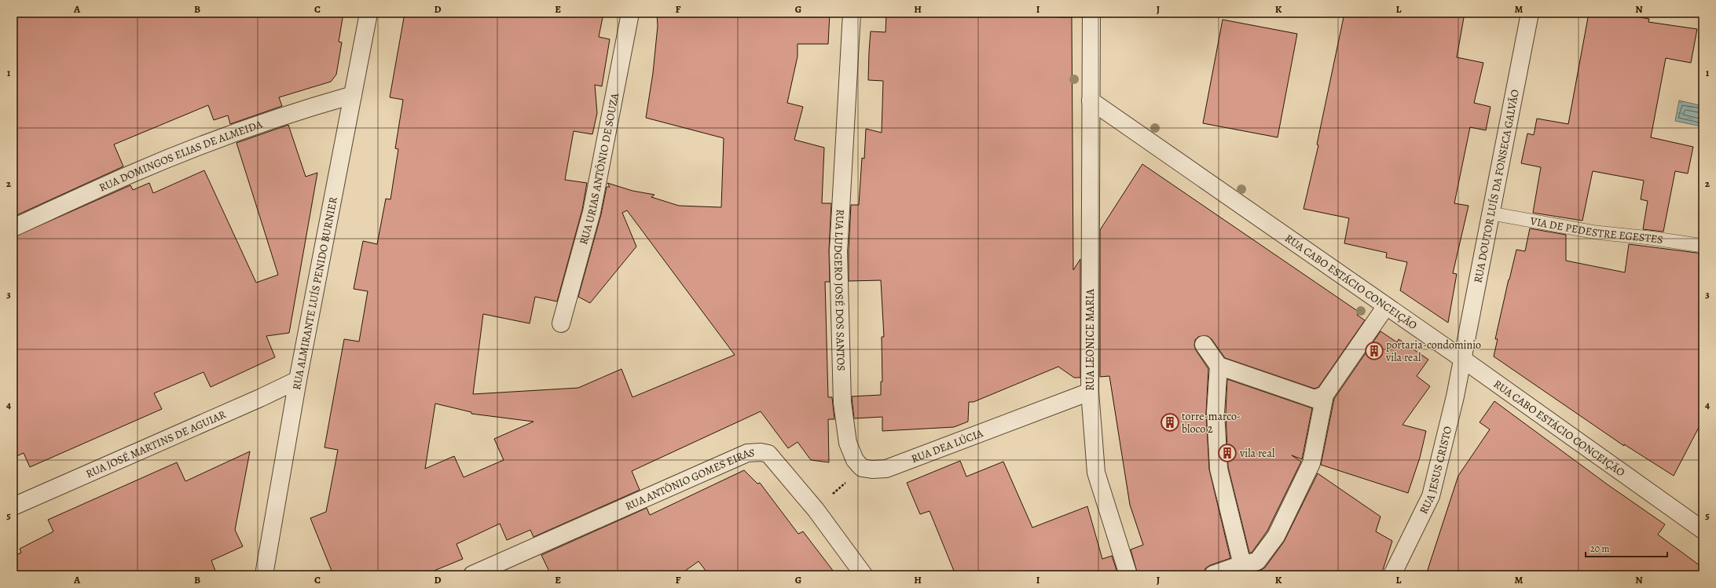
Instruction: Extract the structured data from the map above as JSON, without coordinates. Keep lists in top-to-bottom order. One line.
{"streets":{"street":["RUA DOMINGOS ELIAS DE ALMEIDA","RUA URIAS ANTÔNIO DE SOUZA","RUA DOUTOR LUÍS DA FONSECA GALVÃO","RUA CABO ESTÁCIO CONCEIÇÃO","RUA LUDGERO JOSÉ DOS SANTOS","RUA ALMIRANTE LUÍS PENIDO BURNIER","RUA LEONICE MARIA","RUA JOSÉ MARTINS DE AGUIAR","RUA DEA LÚCIA","RUA JESUS CRISTO","RUA ANTÔNIO GOMES EIRAS"],"lane":["VIA DE PEDESTRE EGESTES"]},"crossings":[["RUA DOMINGOS ELIAS DE ALMEIDA","RUA ALMIRANTE LUÍS PENIDO BURNIER"],["RUA DOUTOR LUÍS DA FONSECA GALVÃO","VIA DE PEDESTRE EGESTES"],["RUA DOUTOR LUÍS DA FONSECA GALVÃO","RUA CABO ESTÁCIO CONCEIÇÃO"],["RUA DOUTOR LUÍS DA FONSECA GALVÃO","RUA JESUS CRISTO"],["RUA CABO ESTÁCIO CONCEIÇÃO","RUA LEONICE MARIA"],["RUA CABO ESTÁCIO CONCEIÇÃO","RUA JESUS CRISTO"],["RUA LUDGERO JOSÉ DOS SANTOS","RUA DEA LÚCIA"],["RUA ALMIRANTE LUÍS PENIDO BURNIER","RUA JOSÉ MARTINS DE AGUIAR"],["RUA LEONICE MARIA","RUA DEA LÚCIA"]],"places":{"building":["portaria-condominio vila real","torre-marco- bloco 2","vila real"]},"scale_bar":"20 m","grid":{"columns":["A","B","C","D","E","F","G","H","I","J","K","L","M","N"],"rows":["1","2","3","4","5"]}}
